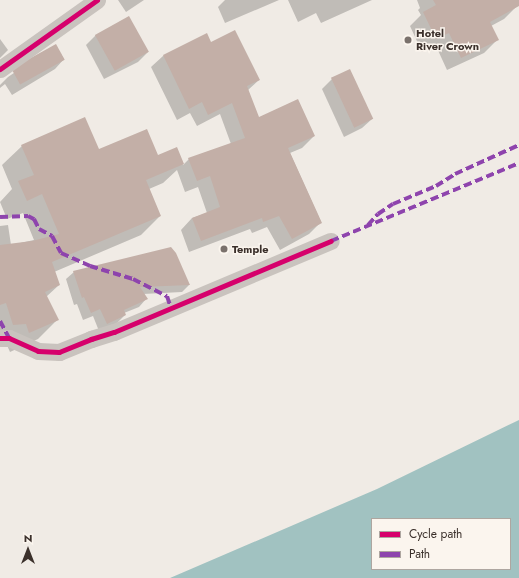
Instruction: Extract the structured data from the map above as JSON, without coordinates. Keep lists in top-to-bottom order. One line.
{"places":["Hotel River Crown","Temple"],"legend":["Cycle path","Path"],"north":"top"}
